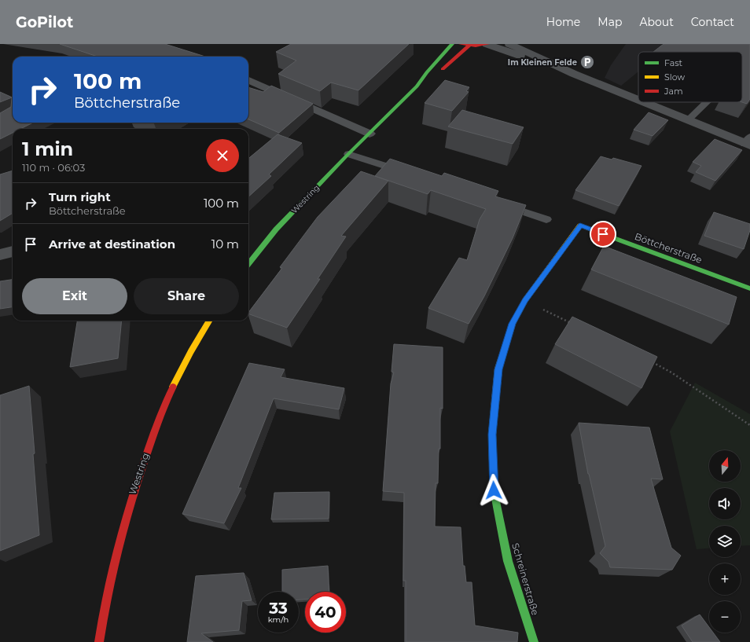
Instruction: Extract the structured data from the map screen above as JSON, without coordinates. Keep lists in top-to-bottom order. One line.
{"streets":{"street":["Westring","Böttcherstraße","Schreinerstraße"]},"crossings":[["Böttcherstraße","Schreinerstraße"]],"places":{"parking":["Im Kleinen Felde"]},"legend":["Fast","Slow","Jam"],"north":"top","page":{"header":"GoPilot","nav":["Home","Map","About","Contact"],"turn":["100 m","Böttcherstraße"],"heading":["1 min","110 m · 06:03"],"list":[{"name":"Turn right","note":"Böttcherstraße","value":"100 m"},{"name":"Arrive at destination","value":"10 m"}],"buttons":["Exit","Share"],"map_buttons":["+","−"],"speed":"33 km/h","limit":"40"}}
